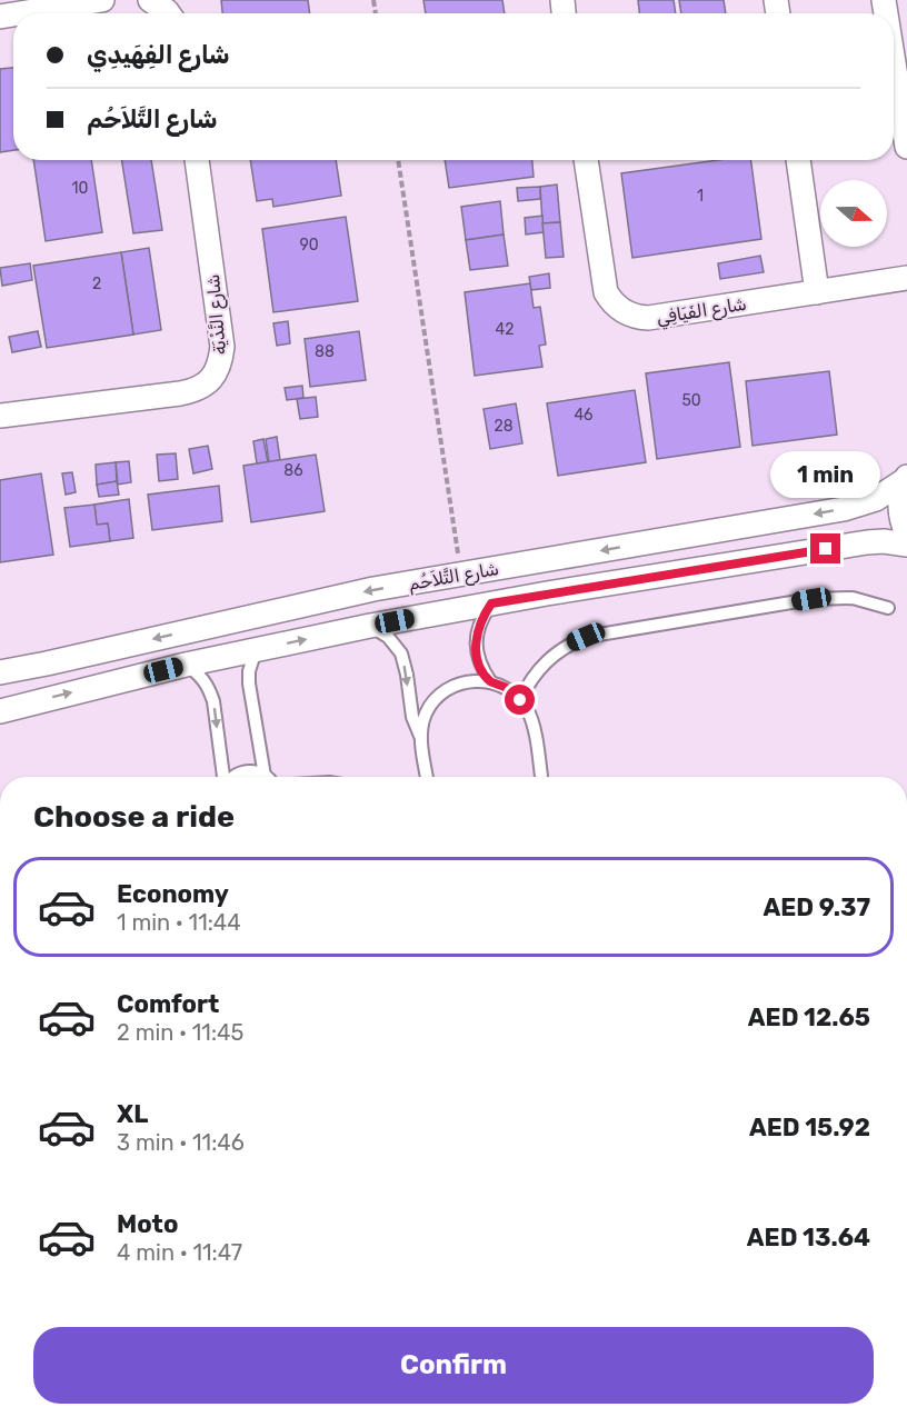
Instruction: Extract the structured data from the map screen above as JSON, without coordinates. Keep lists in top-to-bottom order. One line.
{"streets":{"street":["شارع الفَيَافِي","شارع النَّدْيَة","شارع التَّلاَحُم"]},"house_numbers":["10","1","90","2","42","88","50","46","28","86"],"north":"right","page":{"banner":["شارع الفِهَيدِي","شارع التَّلاَحُم"],"bubble":"1 min","heading":"Choose a ride","list":[{"name":"Economy","note":"1 min · 11:44","value":"AED 9.37"},{"name":"Comfort","note":"2 min · 11:45","value":"AED 12.65"},{"name":"XL","note":"3 min · 11:46","value":"AED 15.92"},{"name":"Moto","note":"4 min · 11:47","value":"AED 13.64"}],"buttons":"Confirm"}}
